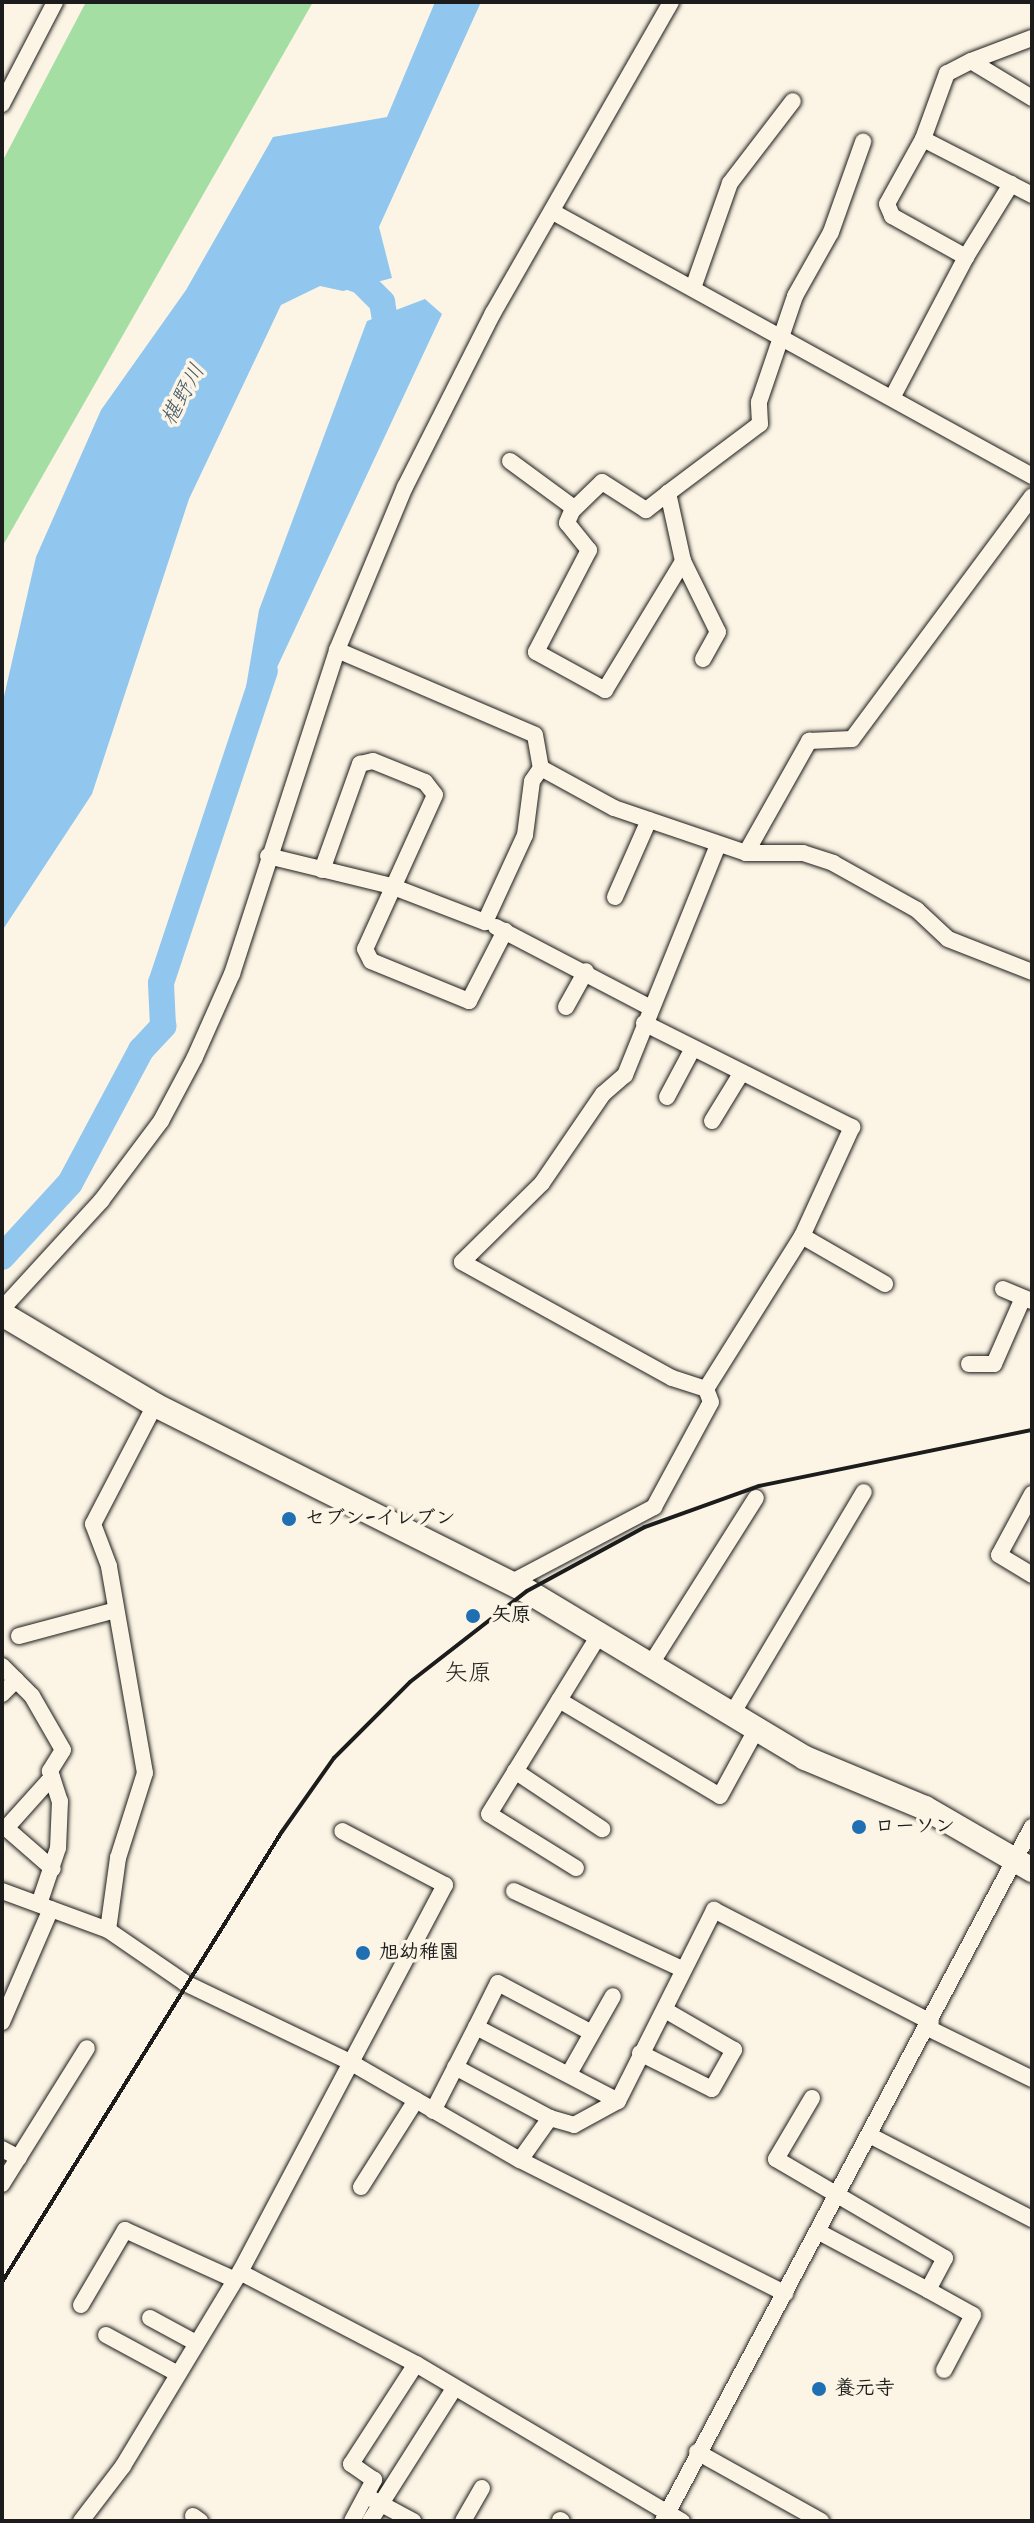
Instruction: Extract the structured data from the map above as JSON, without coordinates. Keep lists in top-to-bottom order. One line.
{"districts":["矢原"],"water":["椹野川"],"places":["セブン-イレブン","矢原","ローソン","旭幼稚園","養元寺"]}
